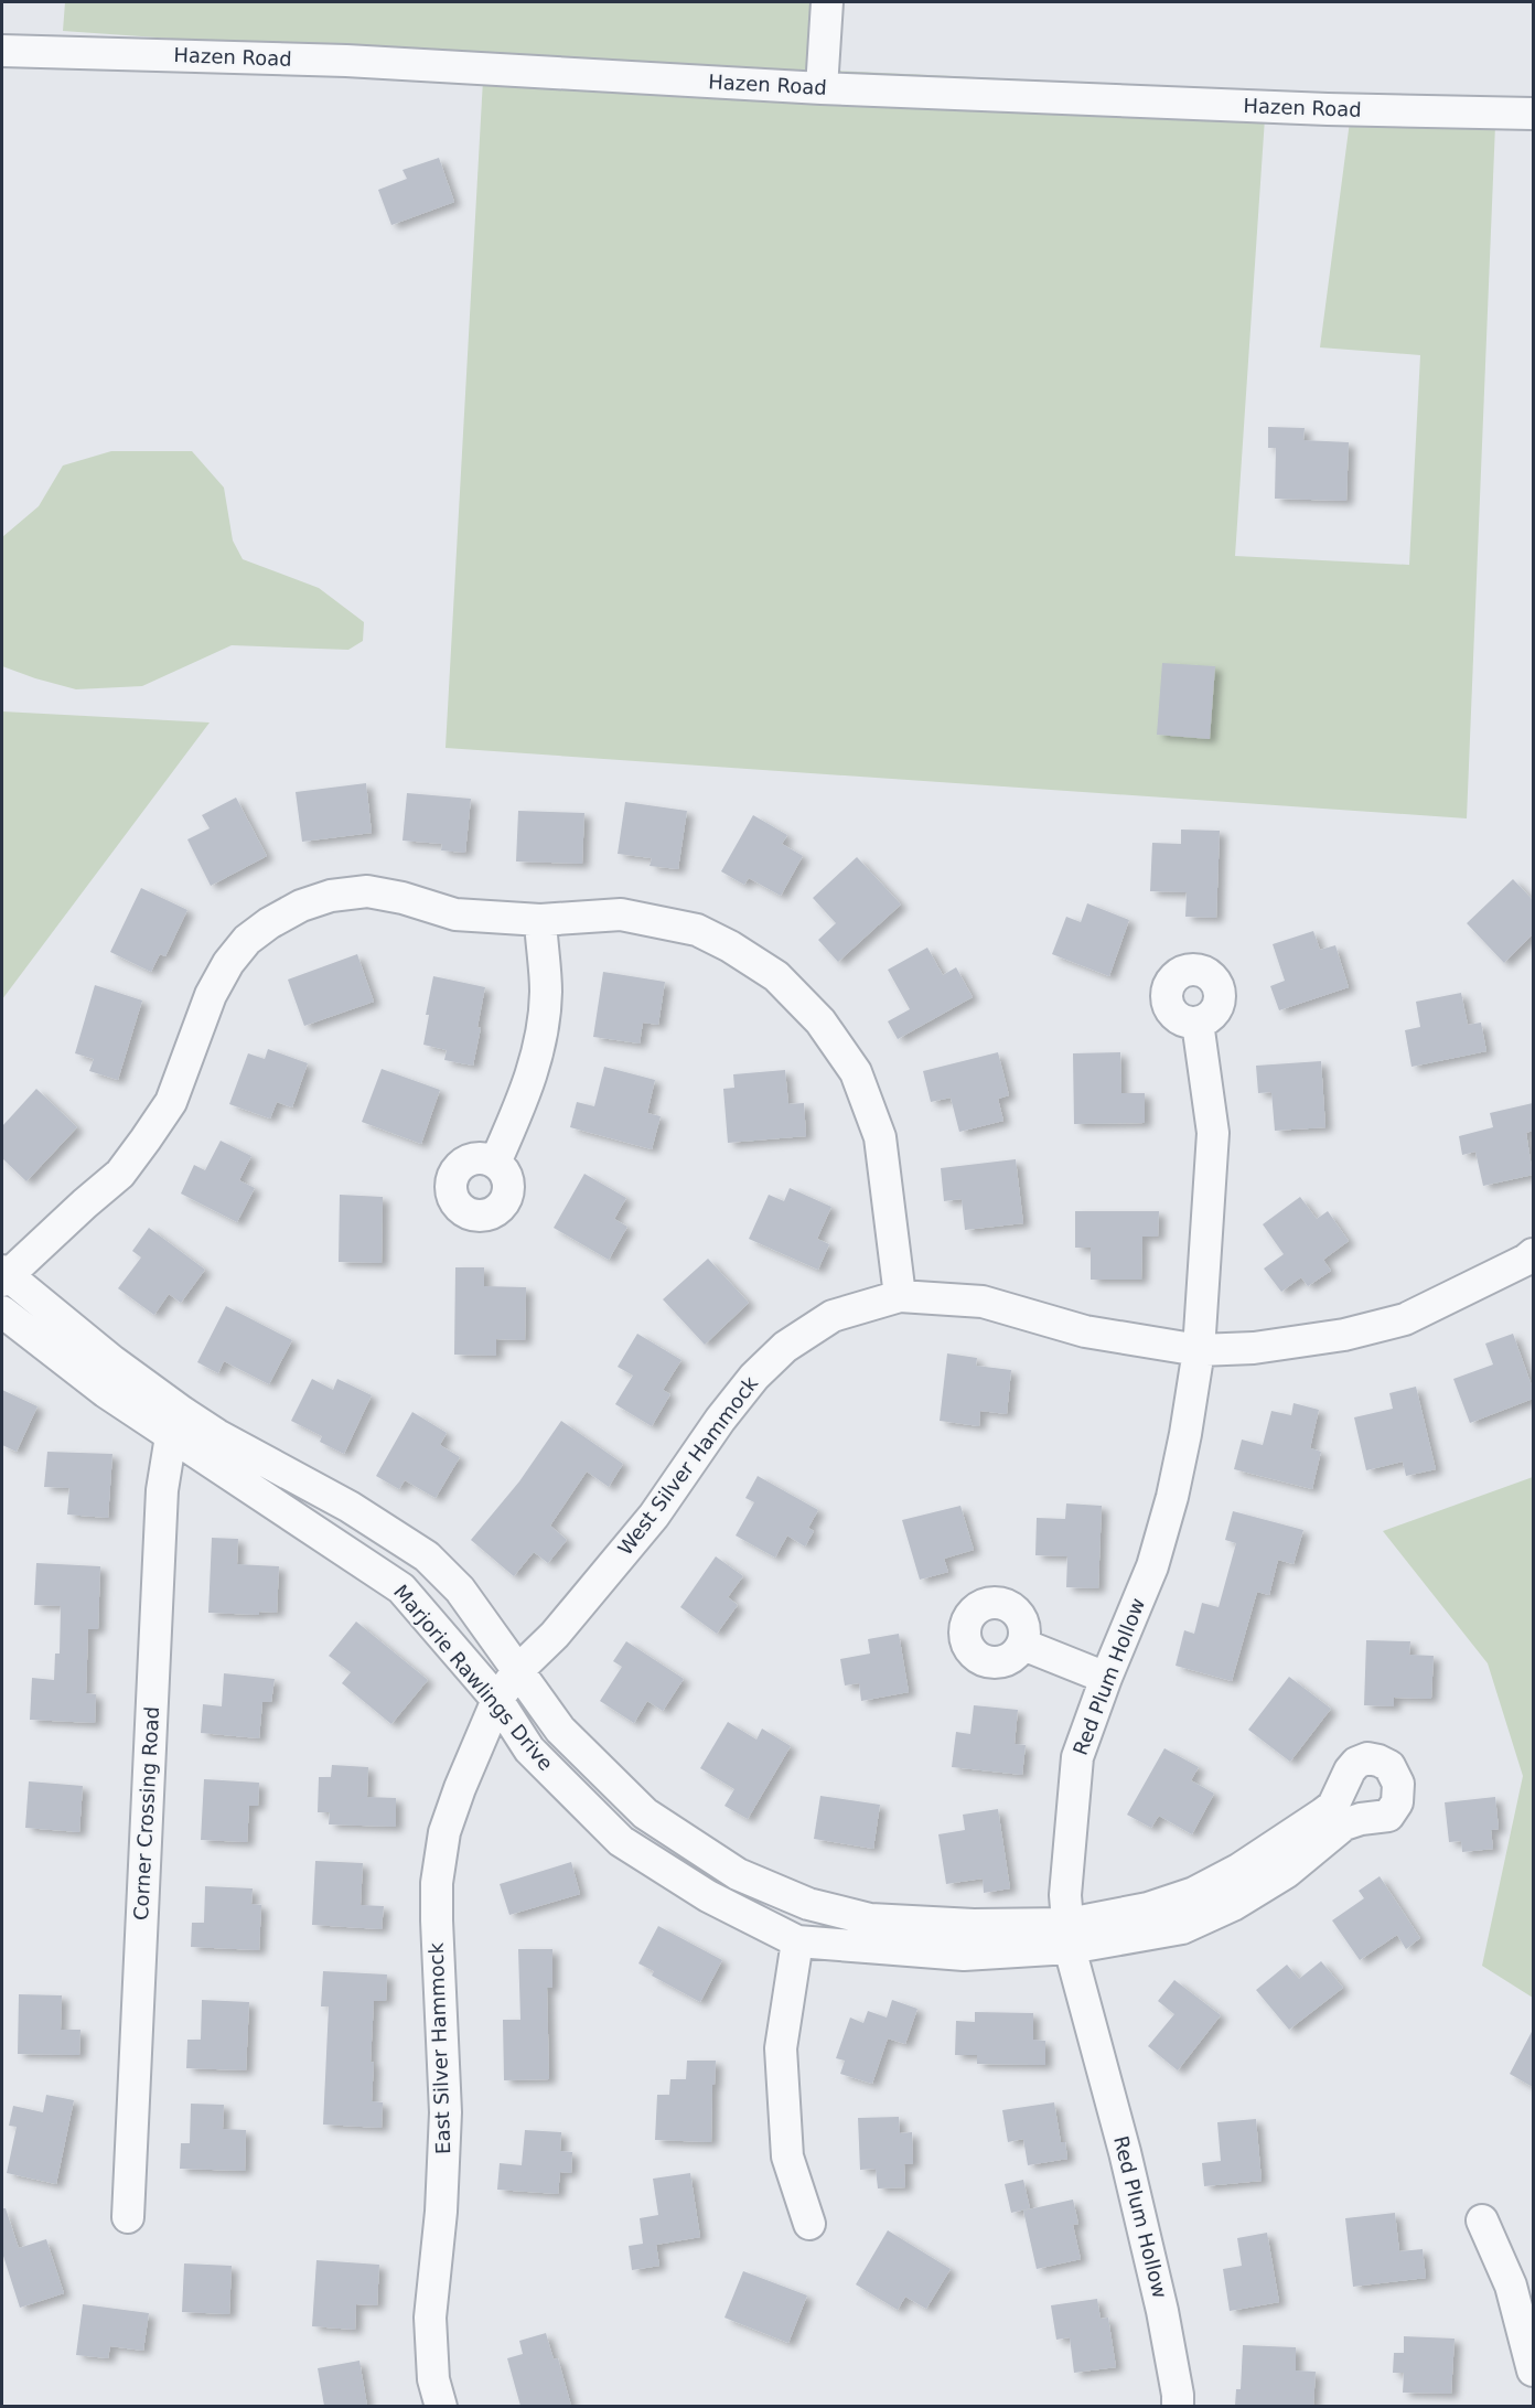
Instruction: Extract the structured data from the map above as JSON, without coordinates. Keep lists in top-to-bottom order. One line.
{"streets":{"street":["Hazen Road","West Silver Hammock","Red Plum Hollow","Marjorie Rawlings Drive","Corner Crossing Road","East Silver Hammock"]},"crossings":[["West Silver Hammock","Red Plum Hollow"],["West Silver Hammock","Marjorie Rawlings Drive"],["West Silver Hammock","East Silver Hammock"],["Red Plum Hollow","Marjorie Rawlings Drive"],["Marjorie Rawlings Drive","Corner Crossing Road"],["Marjorie Rawlings Drive","East Silver Hammock"]]}
